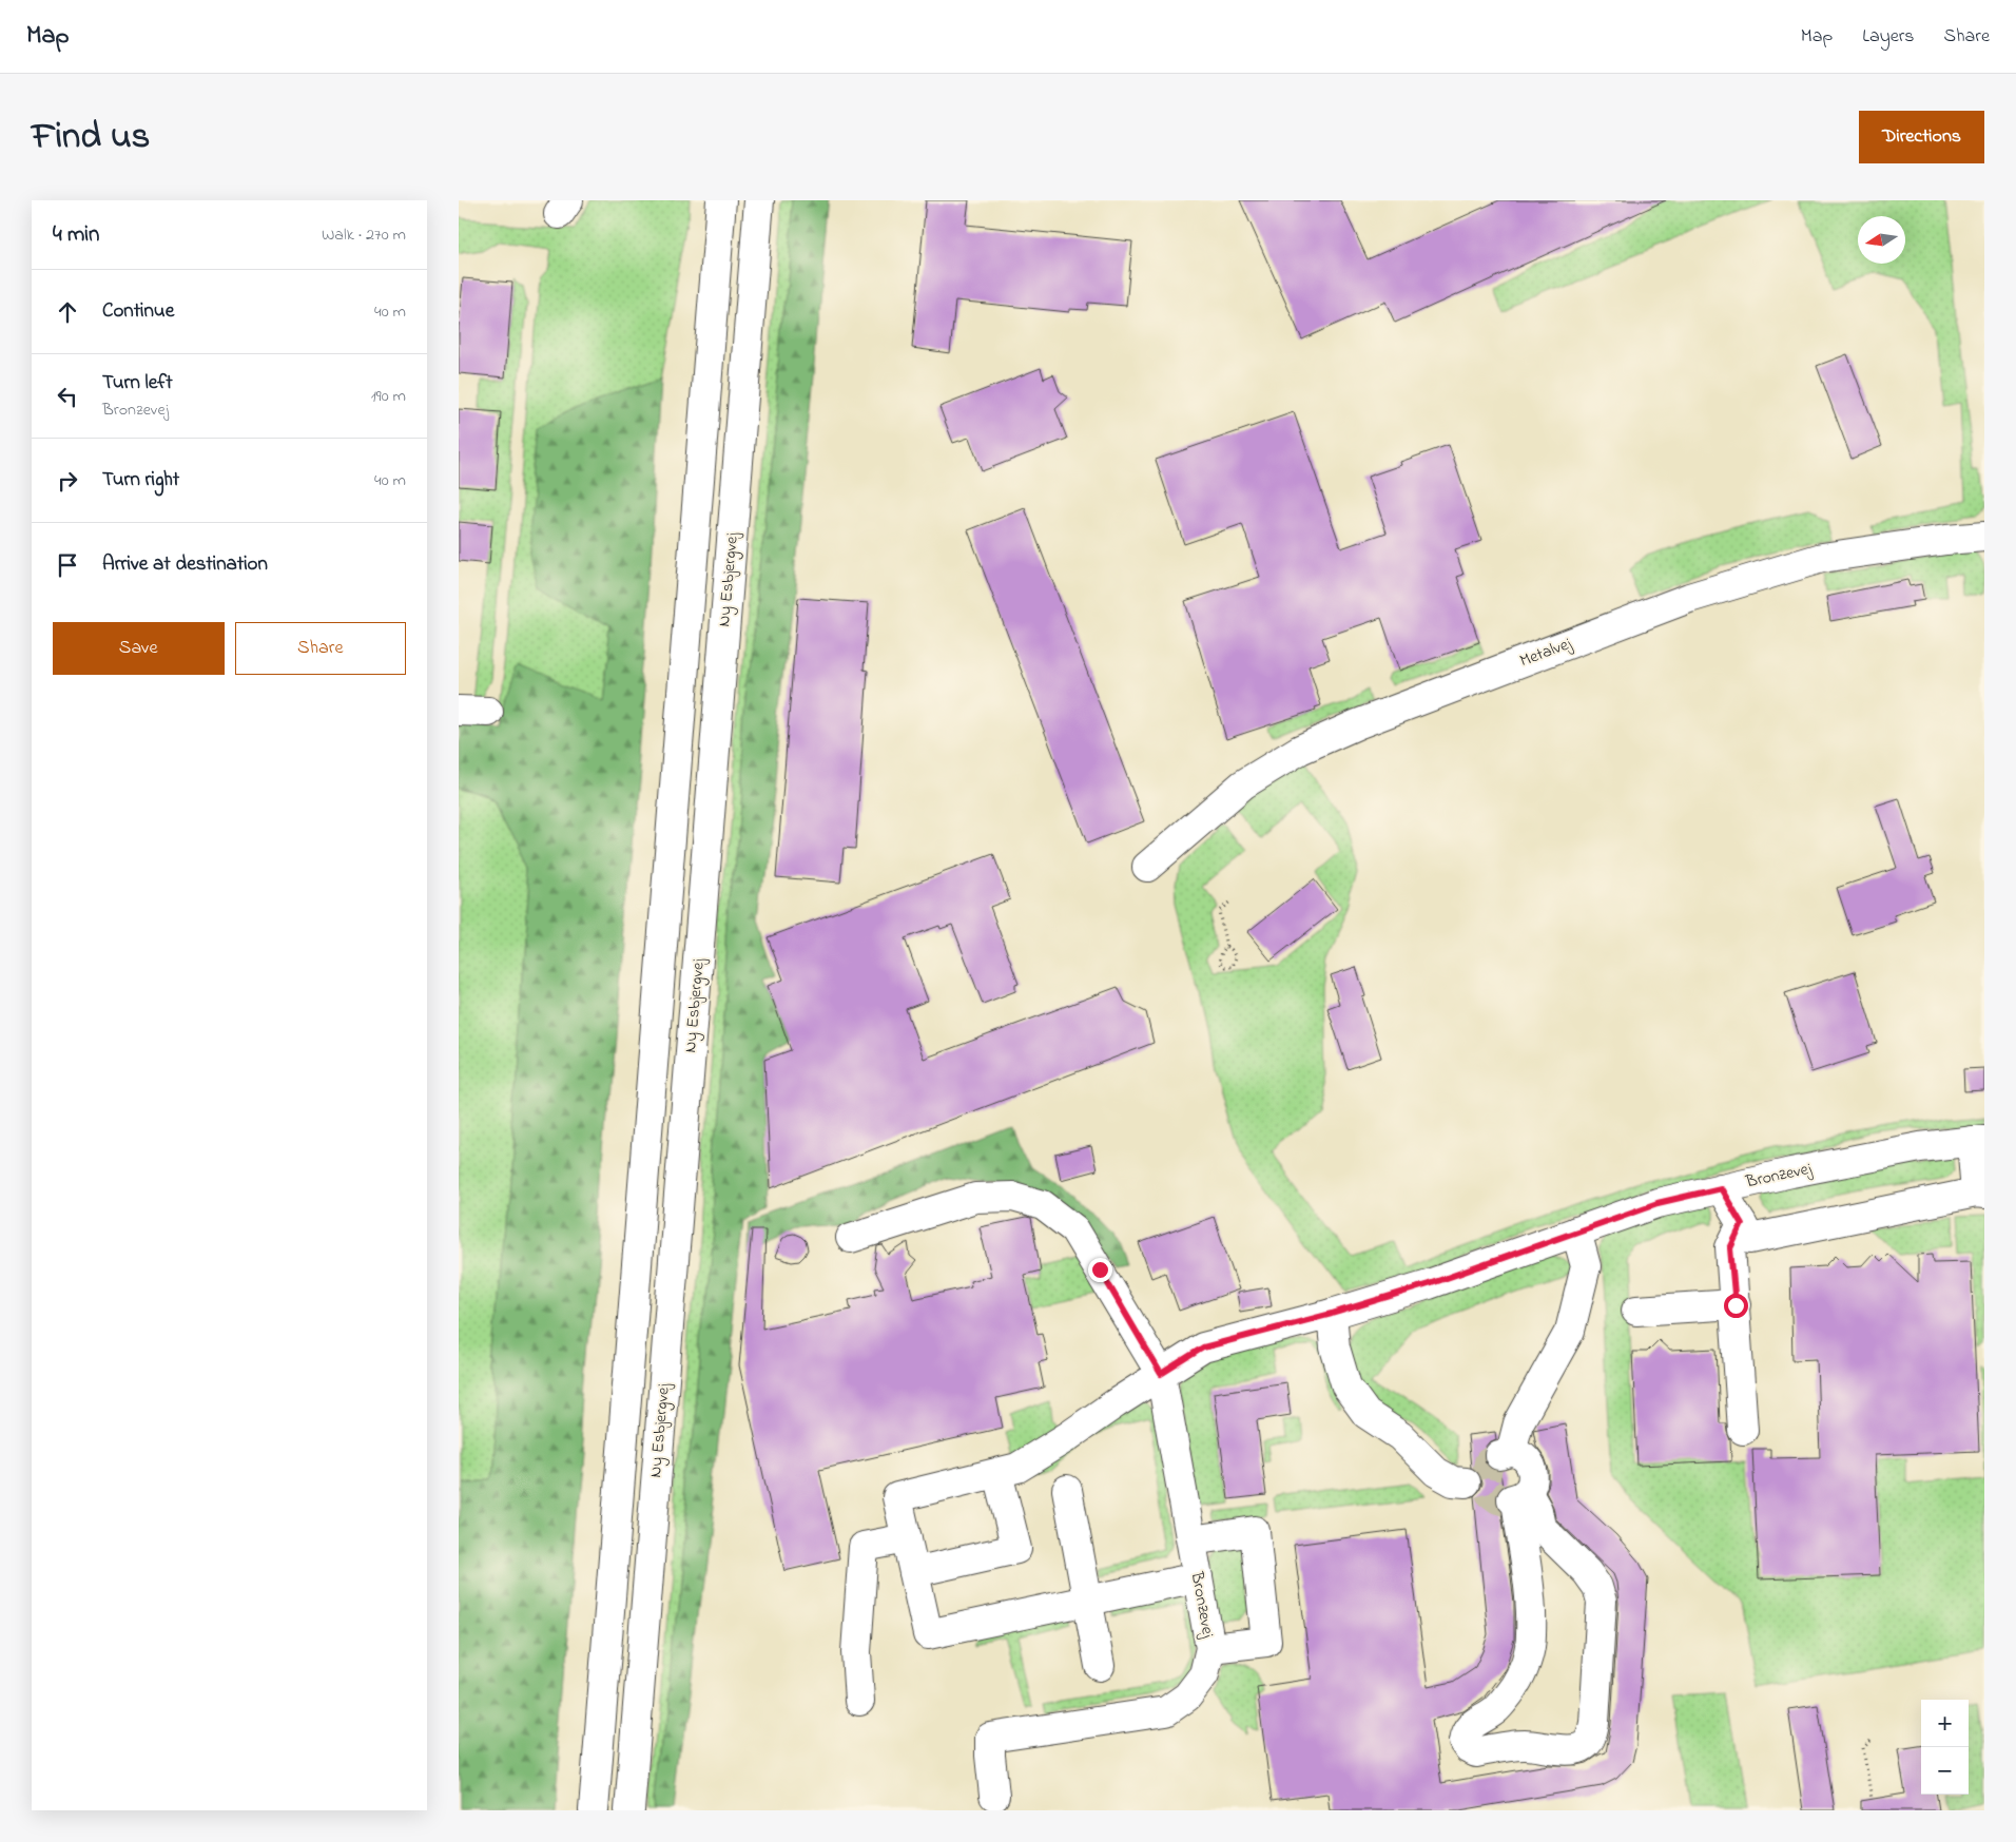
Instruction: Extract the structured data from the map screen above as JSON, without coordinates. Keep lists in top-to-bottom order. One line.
{"streets":{"street":["Ny Esbjergvej","Metalvej","Bronzevej"]},"north":"left","page":{"header":"Map","nav":["Map","Layers","Share"],"title":"Find us","buttons":["Directions",["Save","Share"]],"heading":["4 min","Walk · 270 m"],"list":[["Continue","40 m"],["Turn left","Bronzevej","190 m"],["Turn right","40 m"],"Arrive at destination"],"map_buttons":["+","−"]}}
